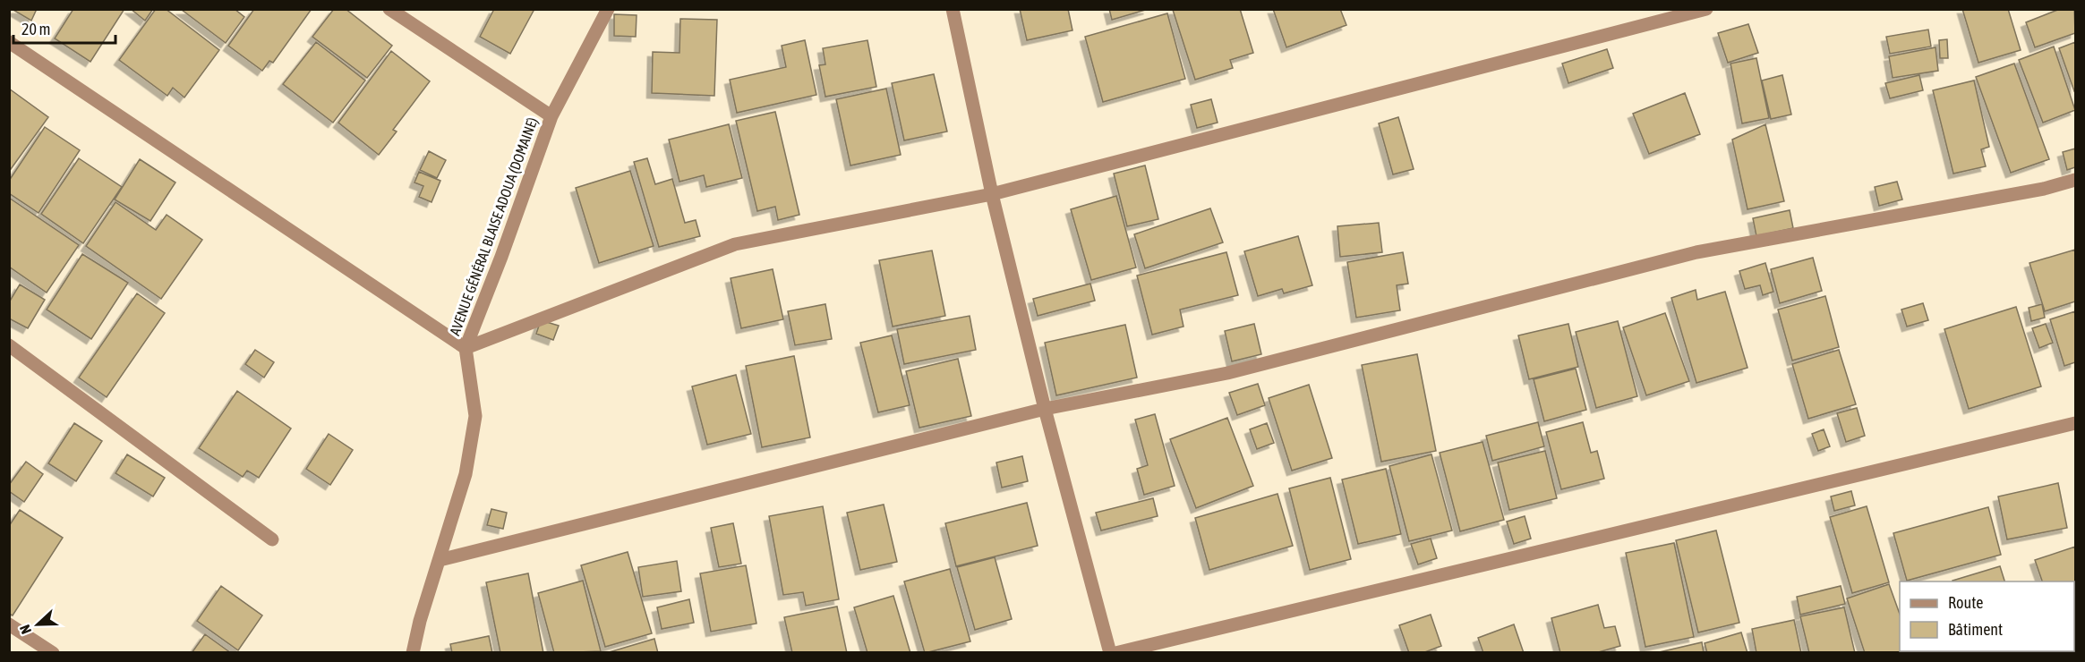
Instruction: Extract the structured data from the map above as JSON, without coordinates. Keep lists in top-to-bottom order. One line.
{"streets":{"street":["AVENUE GÉNÉRAL BLAISE ADOUA (DOMAINE)"]},"legend":["Route","Bâtiment"],"scale_bar":"20 m","north":"left"}
